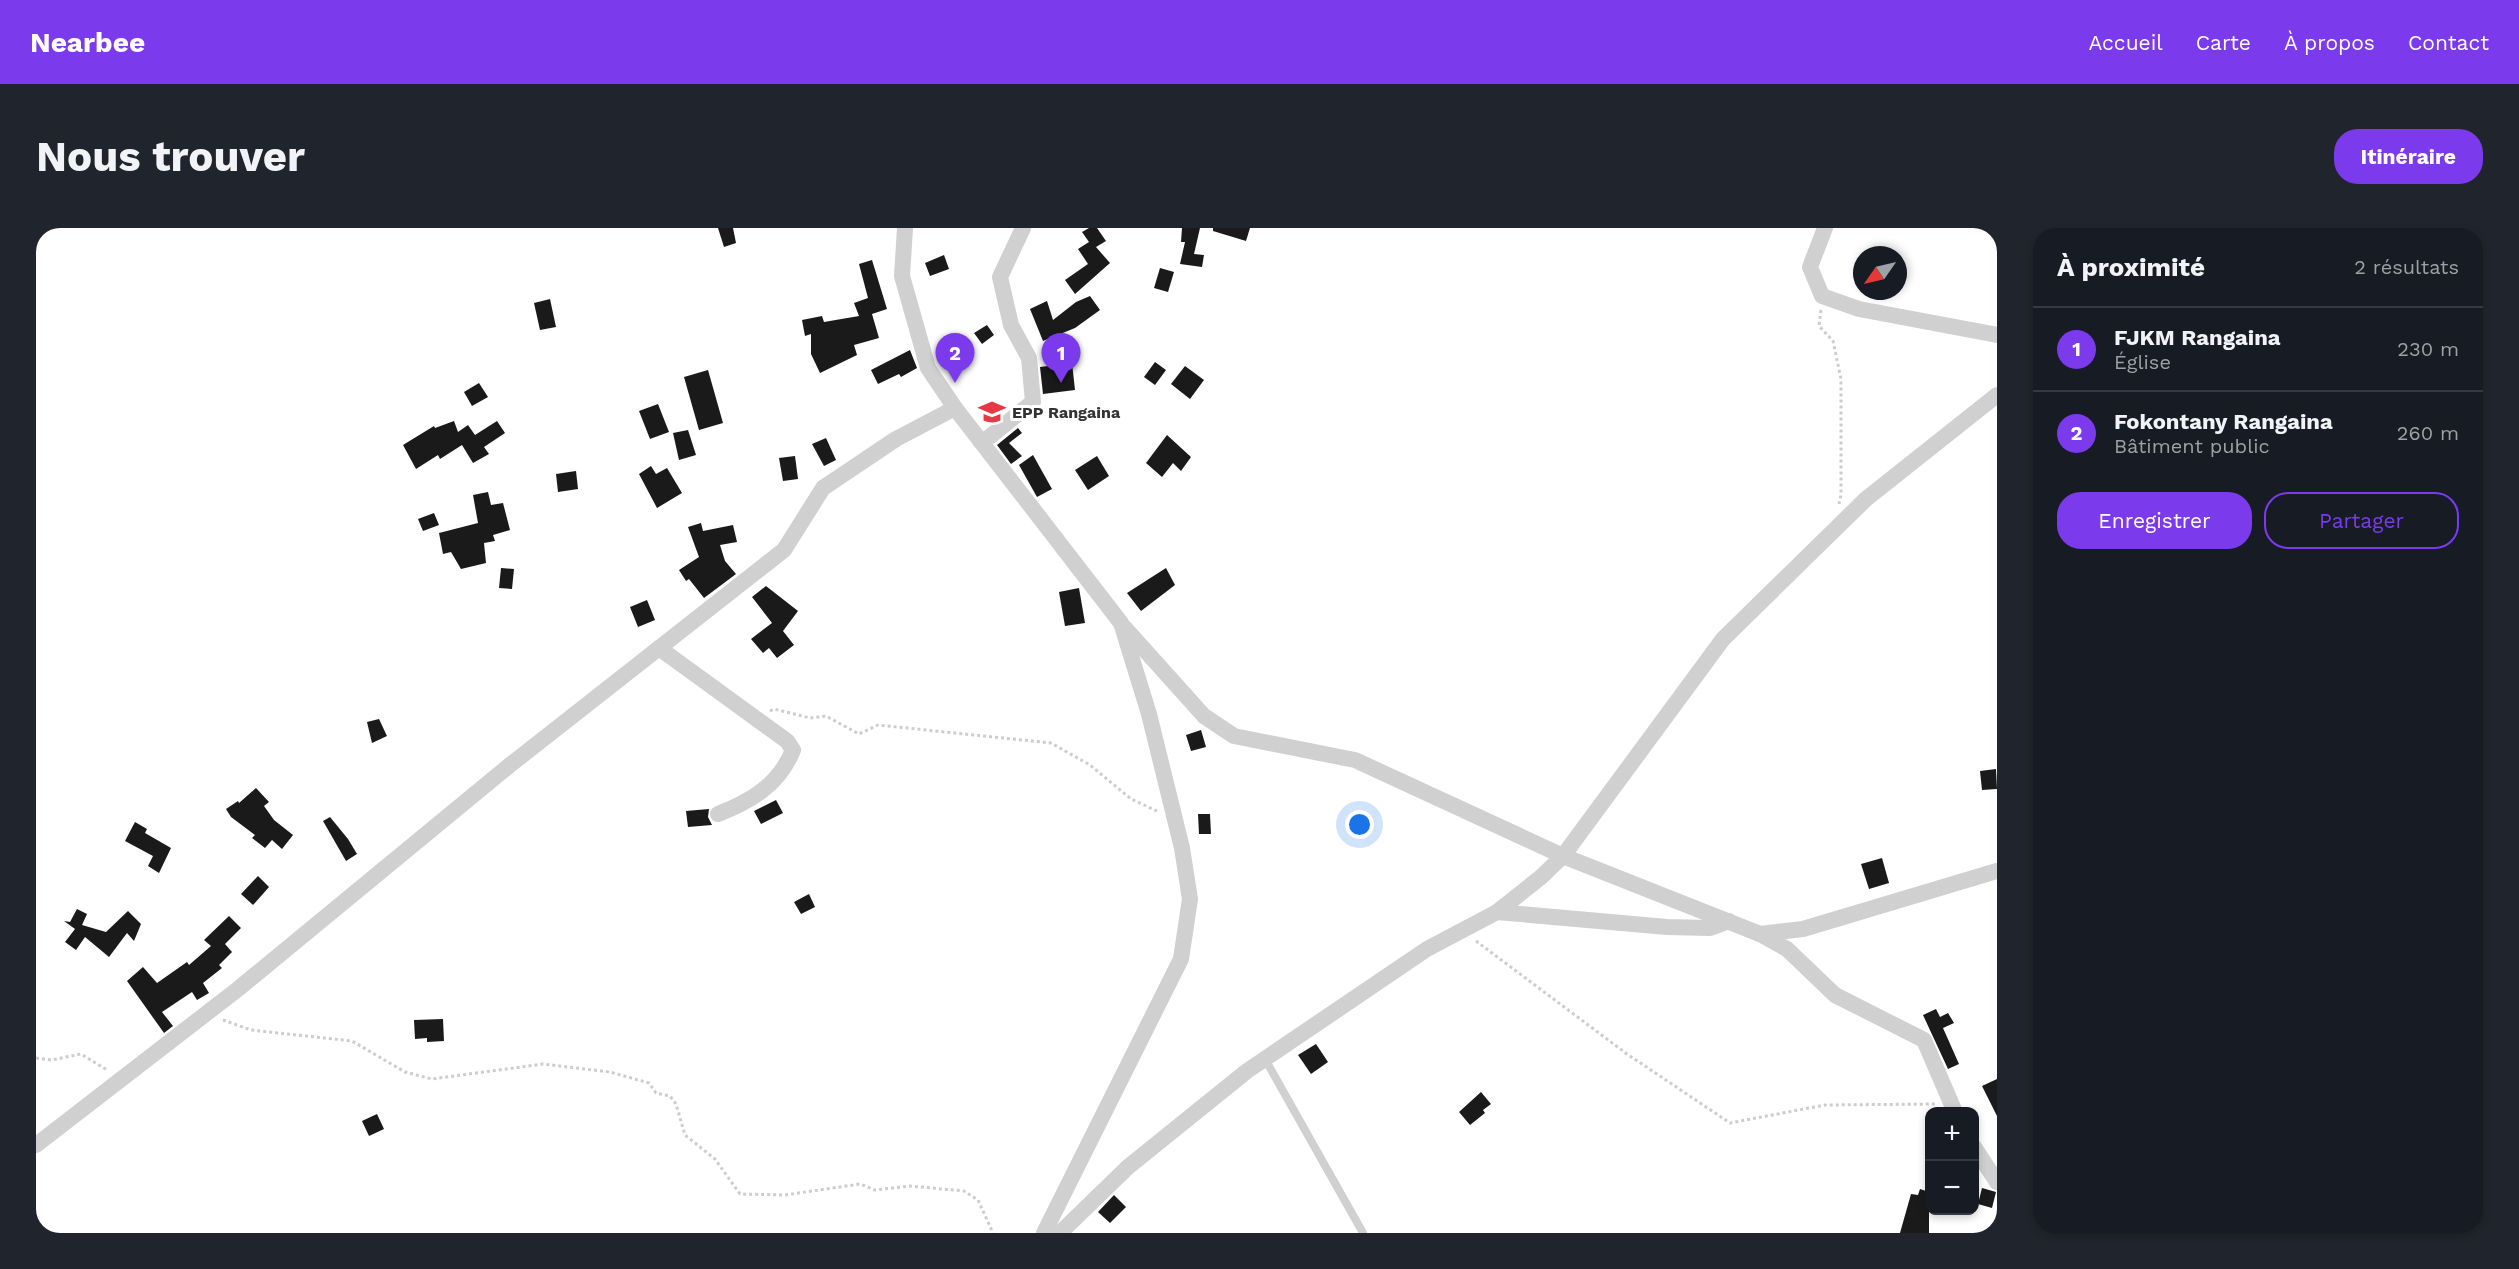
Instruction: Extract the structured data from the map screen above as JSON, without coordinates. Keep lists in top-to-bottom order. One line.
{"places":{"school or university":["EPP Rangaina"]},"north":"bottom left","page":{"header":"Nearbee","nav":["Accueil","Carte","À propos","Contact"],"buttons":["Itinéraire",["Enregistrer","Partager"]],"title":"Nous trouver","heading":["À proximité","2 résultats"],"list":[{"mark":"1","name":"FJKM Rangaina","note":"Église","value":"230 m"},{"mark":"2","name":"Fokontany Rangaina","note":"Bâtiment public","value":"260 m"}],"pins":["1","2"],"map_buttons":["+","−"]}}
